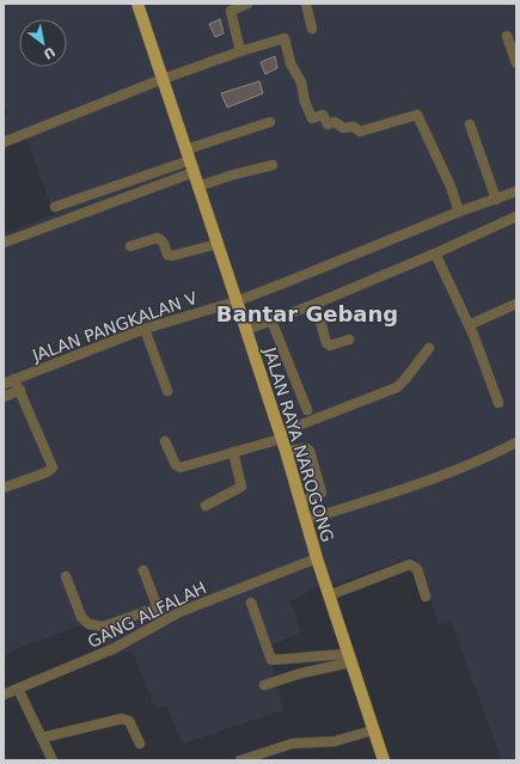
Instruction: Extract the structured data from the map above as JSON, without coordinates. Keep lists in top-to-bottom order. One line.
{"streets":{"main road":["JALAN RAYA NAROGONG"],"street":["JALAN PANGKALAN V","GANG ALFALAH"]},"crossings":[["JALAN PANGKALAN V","JALAN RAYA NAROGONG"],["JALAN RAYA NAROGONG","GANG ALFALAH"]],"districts":["Bantar Gebang"],"north":"bottom right"}
